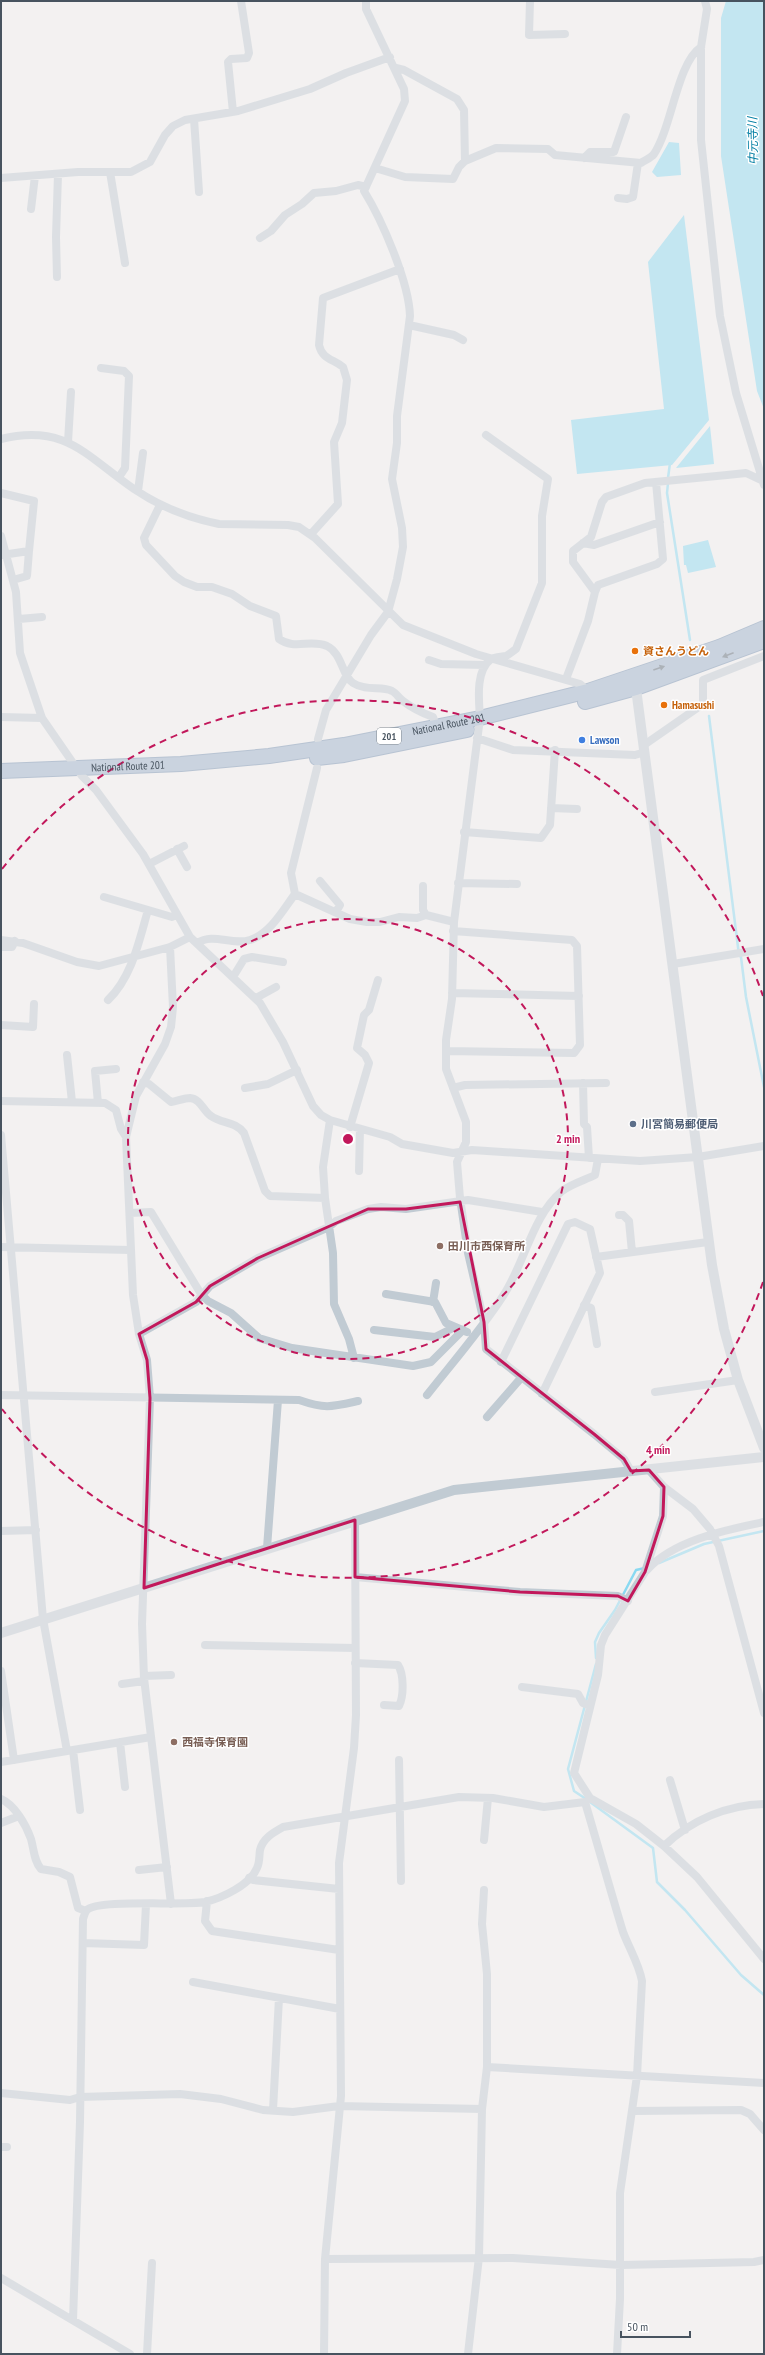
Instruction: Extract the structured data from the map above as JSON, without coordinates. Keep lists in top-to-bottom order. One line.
{"streets":{"highway":["National Route 201","201"]},"water":["中元寺川"],"places":["資さんうどん","Hamasushi","Lawson","川宮簡易郵便局","田川市西保育所","西福寺保育園"],"scale_bar":"50 m","rings":["2 min","4 min"]}
